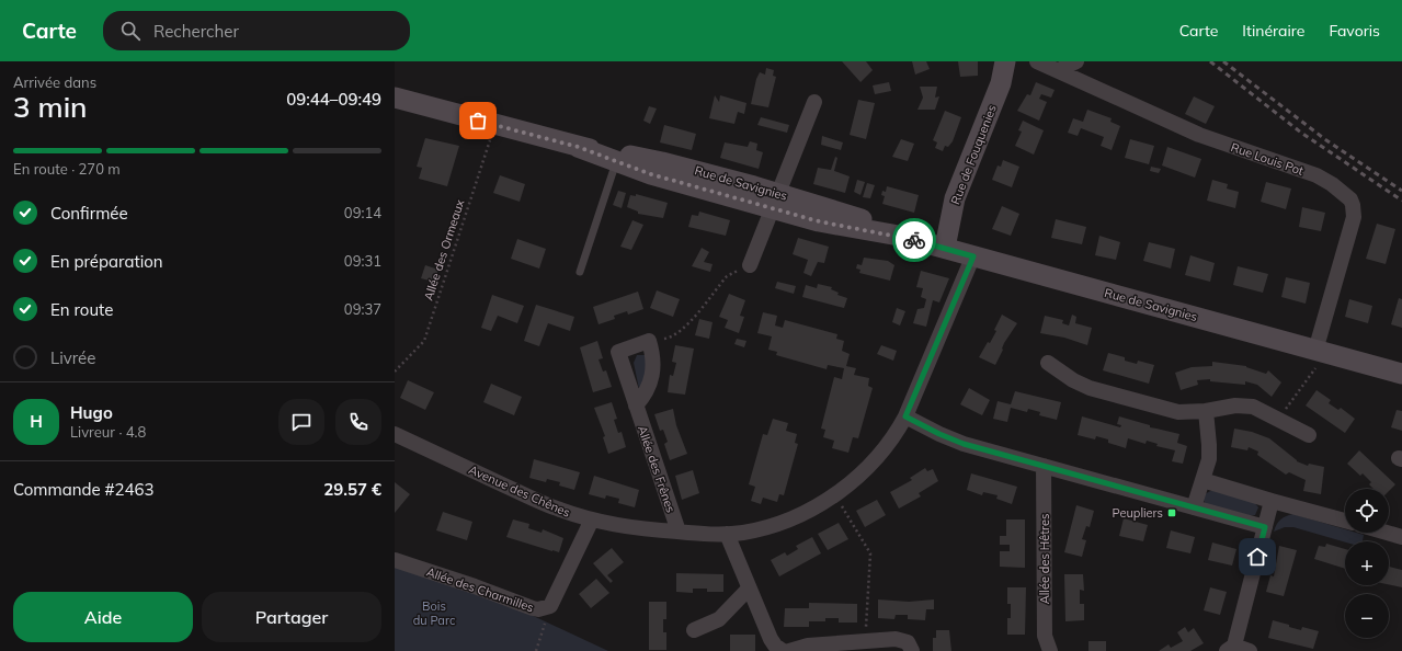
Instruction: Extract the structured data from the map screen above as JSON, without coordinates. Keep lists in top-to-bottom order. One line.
{"streets":{"street":["Rue de Fouquenies","Rue Louis Pot","Rue de Savignies","Allée des Frênes","Avenue des Chênes","Allée des Hêtres","Allée des Charmilles"],"path":["Allée des Ormeaux"]},"crossings":[["Rue de Fouquenies","Rue de Savignies"],["Rue Louis Pot","Rue de Savignies"],["Rue de Savignies","Allée des Ormeaux"],["Rue de Savignies","Avenue des Chênes"],["Allée des Frênes","Avenue des Chênes"],["Avenue des Chênes","Allée des Charmilles"]],"parks":["Bois du Parc"],"places":{"transit":["Peupliers"]},"page":{"header":"Carte","search":"Rechercher","nav":["Carte","Itinéraire","Favoris"],"heading":["3 min","Arrivée dans","09:44–09:49"],"panel":["Hugo","Livreur · 4.8","Commande #2463","29.57 €"],"bar":"En route · 270 m","list":[["Confirmée","09:14"],["En préparation","09:31"],["En route","09:37"],"Livrée"],"round":"H","map_buttons":["+","−"],"buttons":["Aide","Partager"]}}
